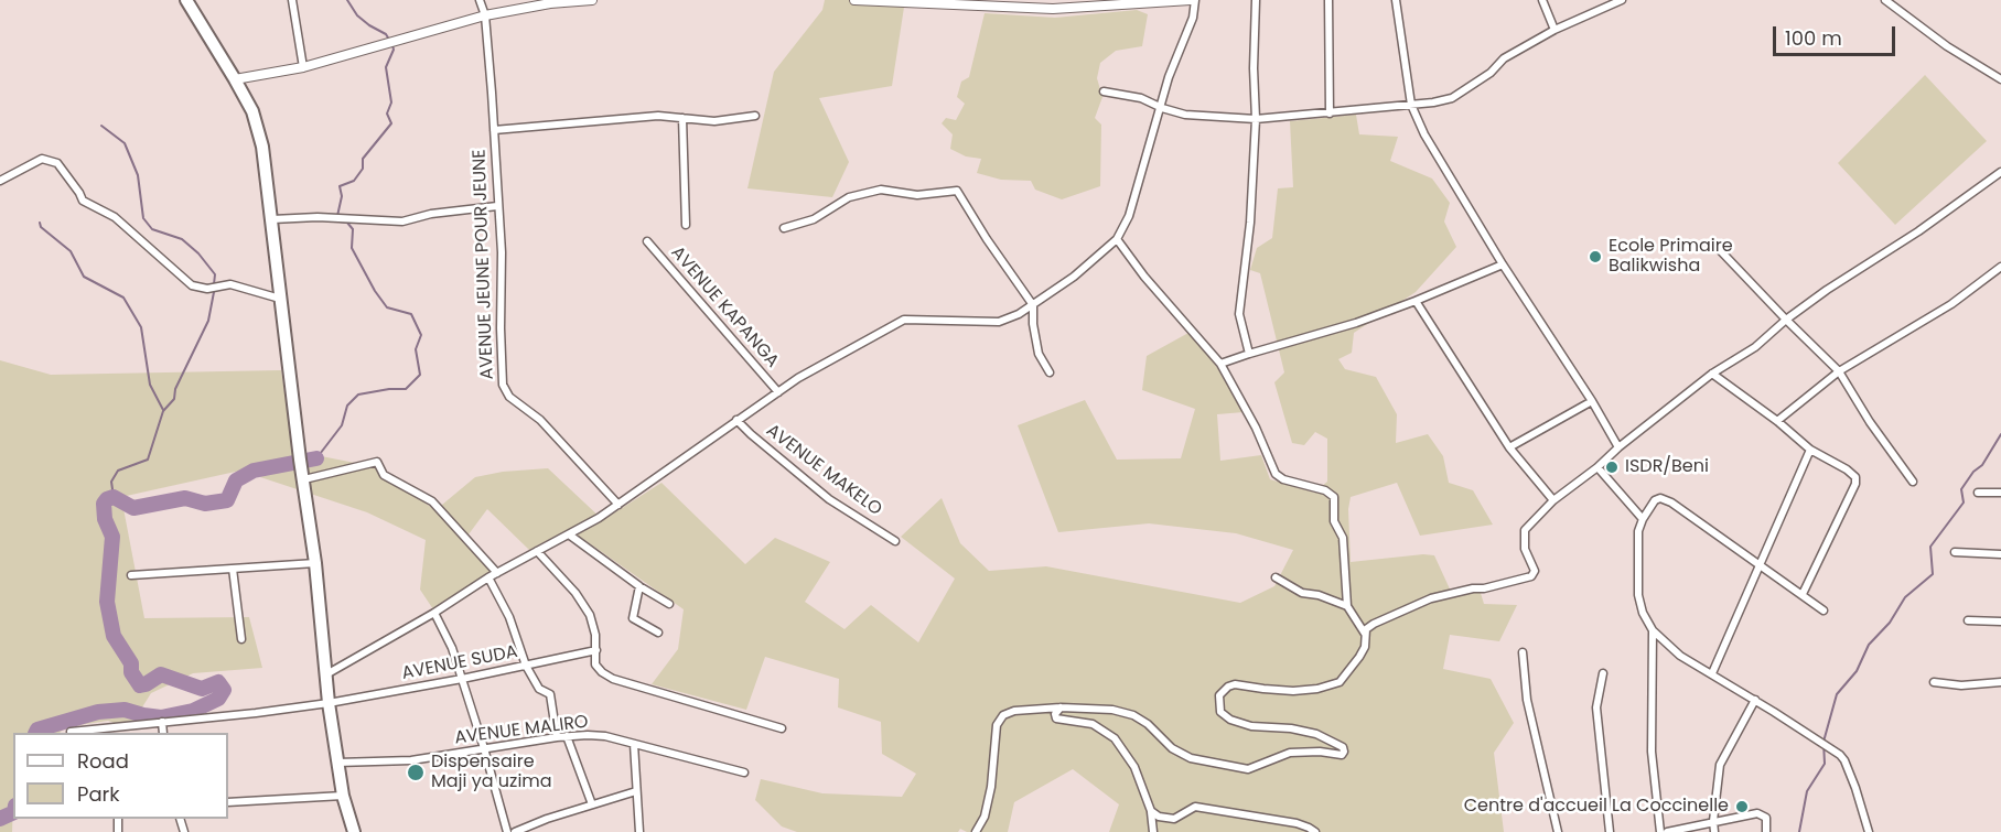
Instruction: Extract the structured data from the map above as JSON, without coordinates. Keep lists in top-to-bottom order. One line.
{"streets":{"street":["AVENUE JEUNE POUR JEUNE","AVENUE KAPANGA","AVENUE MAKELO","AVENUE SUDA","AVENUE MALIRO"]},"places":["Ecole Primaire Balikwisha","ISDR/Beni","Dispensaire Maji ya uzima","Centre d'accueil La Coccinelle"],"legend":["Road","Park"],"scale_bar":"100 m"}
